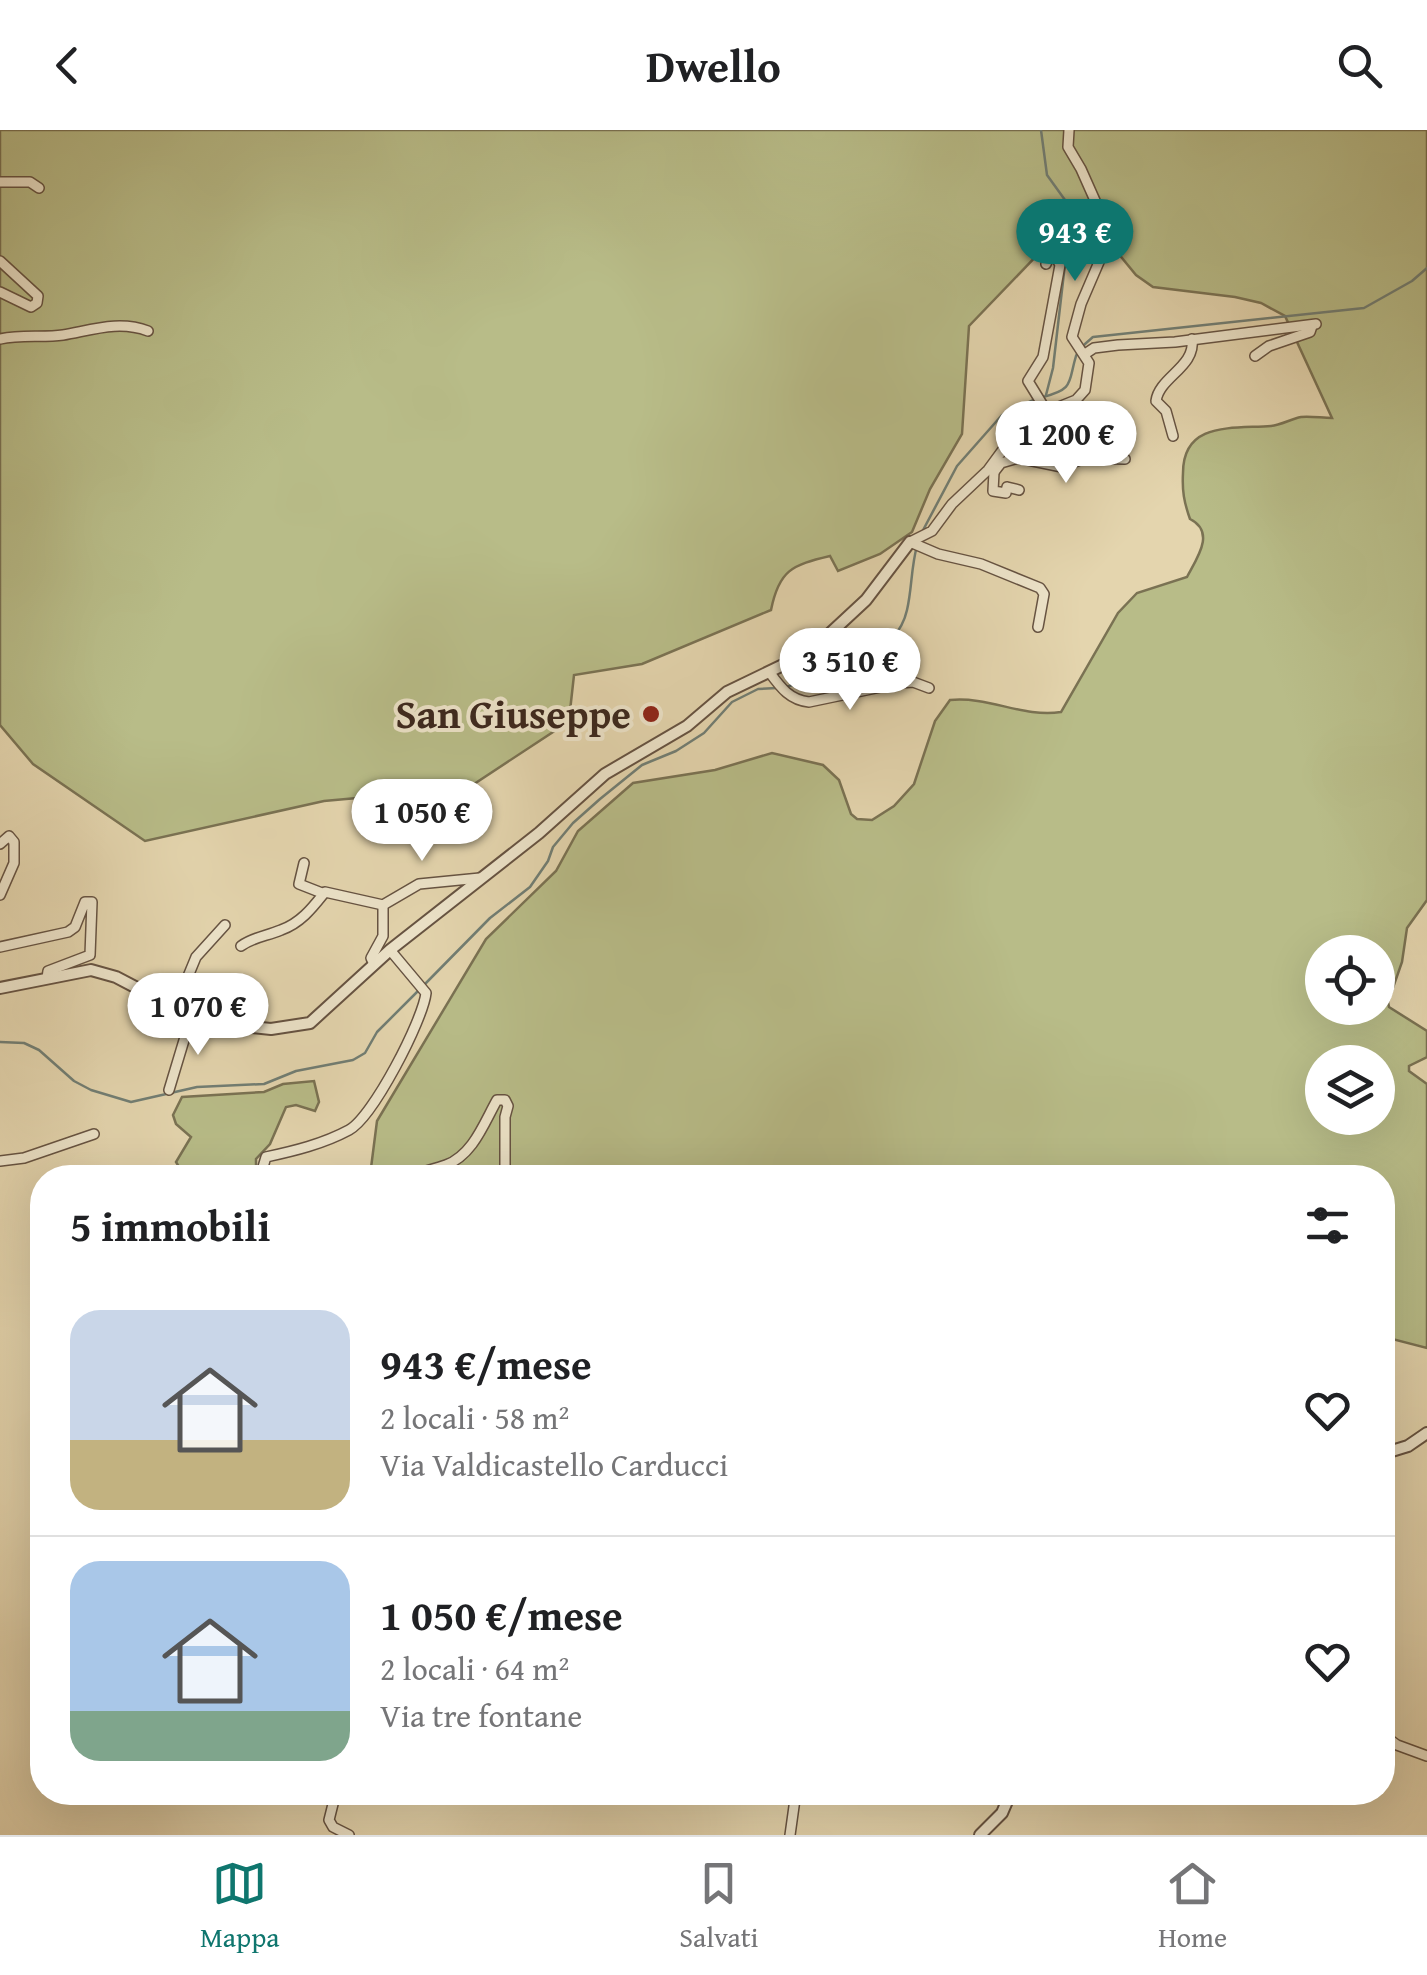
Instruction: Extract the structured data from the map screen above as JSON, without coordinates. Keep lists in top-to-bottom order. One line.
{"places":["San Giuseppe"],"page":{"header":"Dwello","price":["943 €","1 200 €","3 510 €","1 050 €","1 070 €"],"heading":"5 immobili","list":[{"name":"943 €/mese","note":"2 locali · 58 m² · Via Valdicastello Carducci"},{"name":"1 050 €/mese","note":"2 locali · 64 m² · Via tre fontane"}],"tabs":["Mappa","Salvati","Home"]}}
